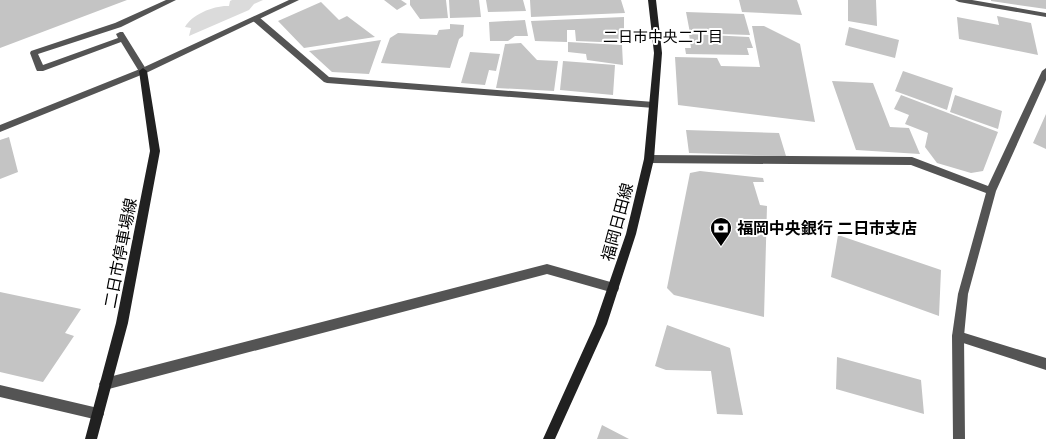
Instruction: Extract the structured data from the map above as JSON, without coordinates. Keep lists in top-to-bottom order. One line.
{"streets":{"main road":["福岡日田線","二日市停車場線"]},"districts":["二日市中央二丁目"],"places":{"bank":["福岡中央銀行 二日市支店"]}}
